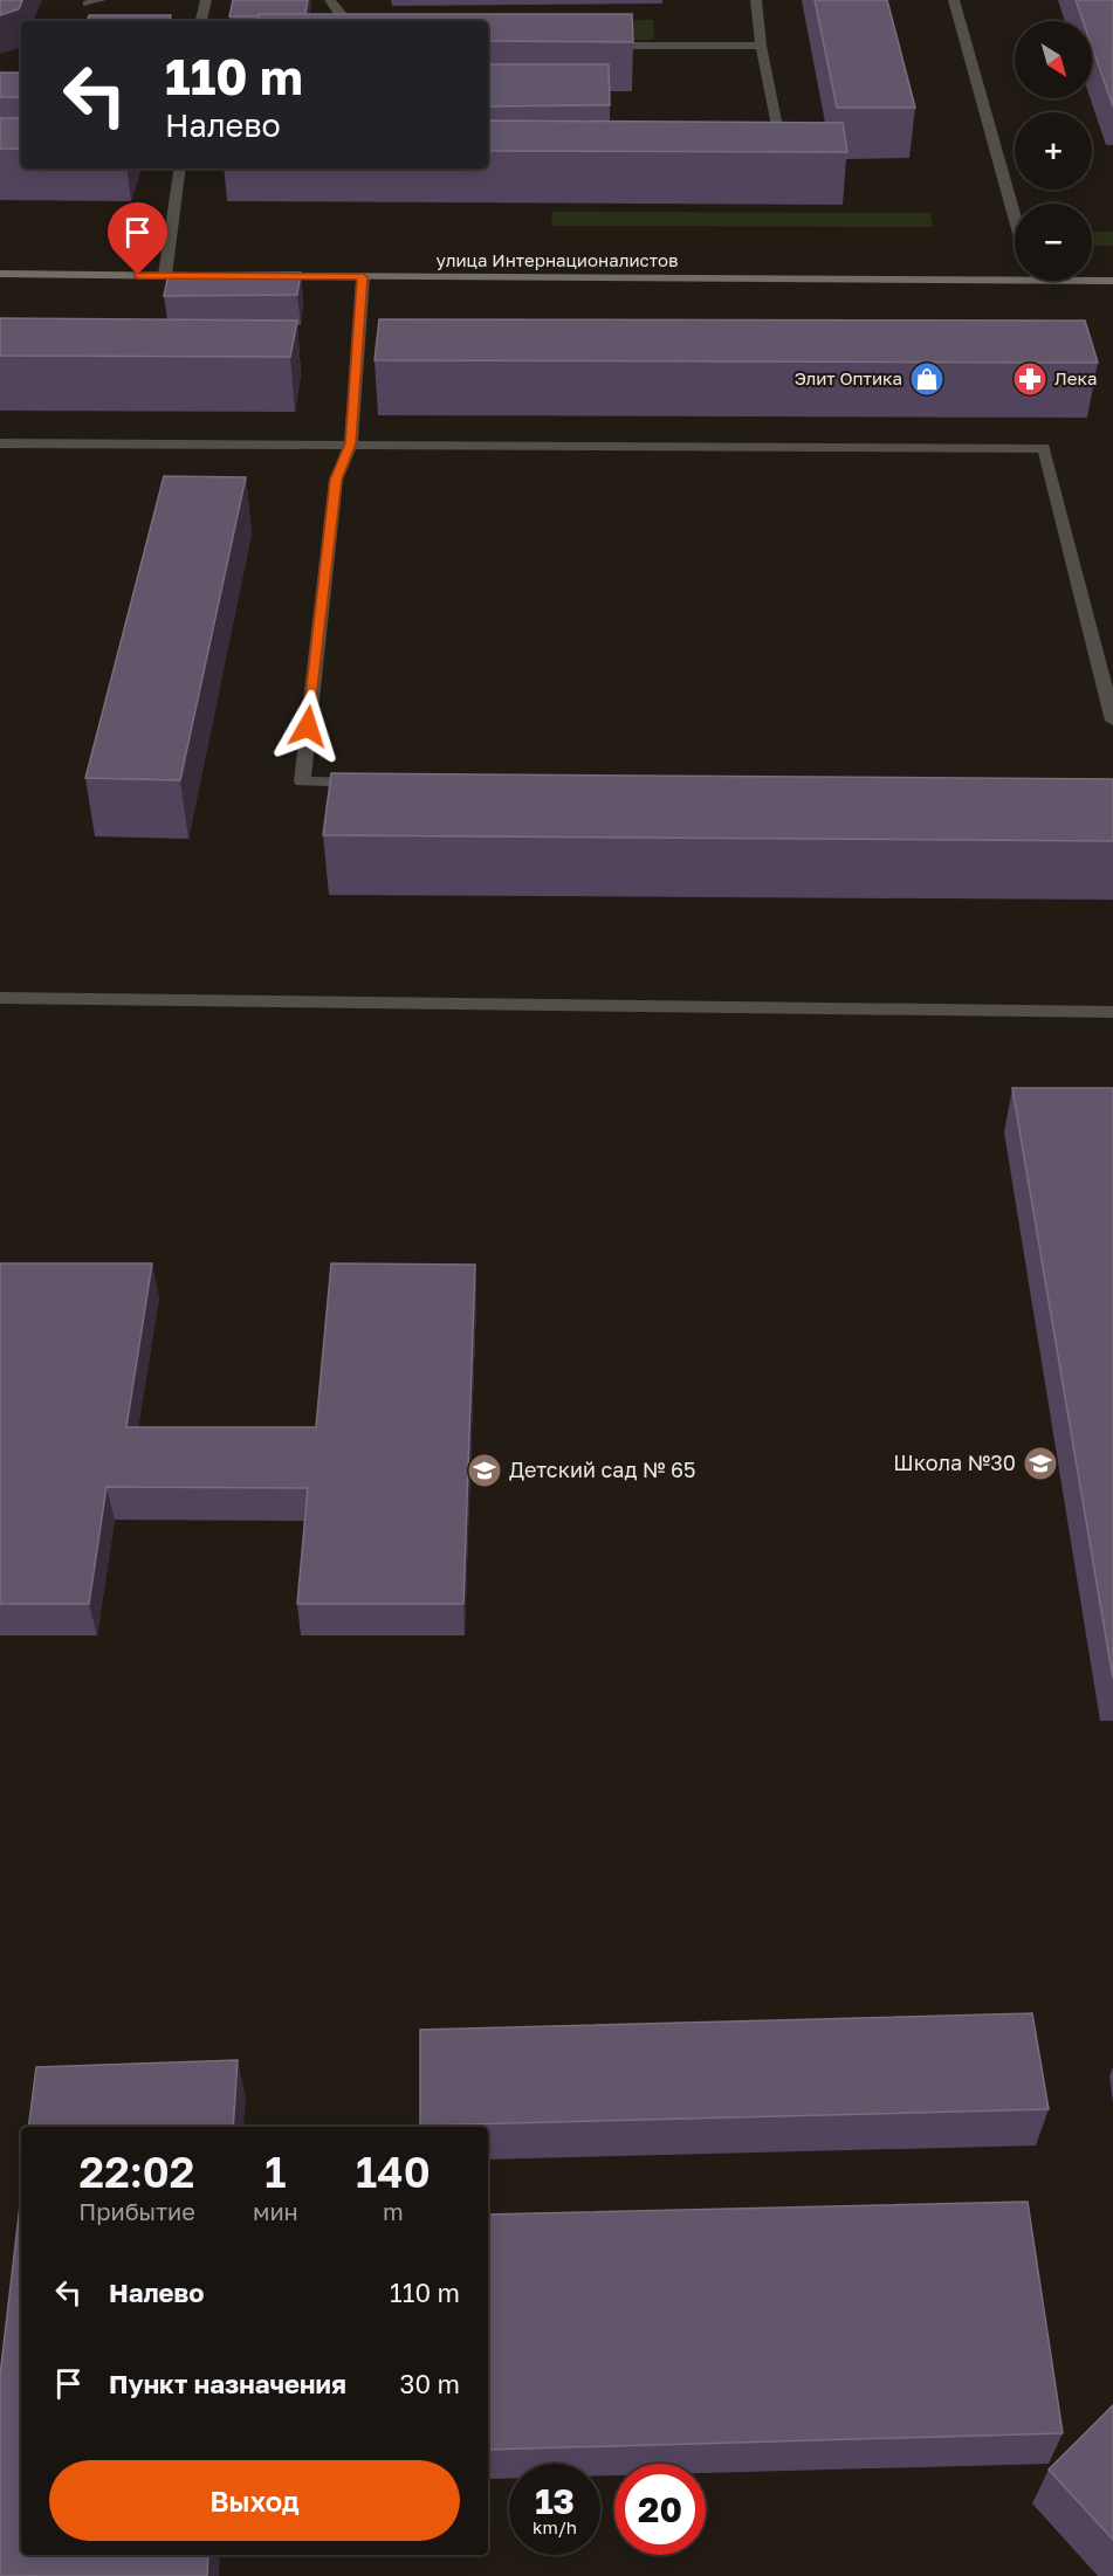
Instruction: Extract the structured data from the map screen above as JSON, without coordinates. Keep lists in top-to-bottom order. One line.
{"streets":{"street":["улица Интернационалистов"]},"places":{"shop":["Элит Оптика"],"pharmacy":["Лека"],"school or university":["Школа №30","Детский сад № 65"]},"north":"bottom right","page":{"map_buttons":["+","−"],"turn":["110 m","Налево"],"eta":["22:02","Прибытие","1","мин","140","m"],"list":[{"name":"Налево","value":"110 m"},{"name":"Пункт назначения","value":"30 m"}],"buttons":"Выход","speed":"13 km/h","limit":"20"}}
